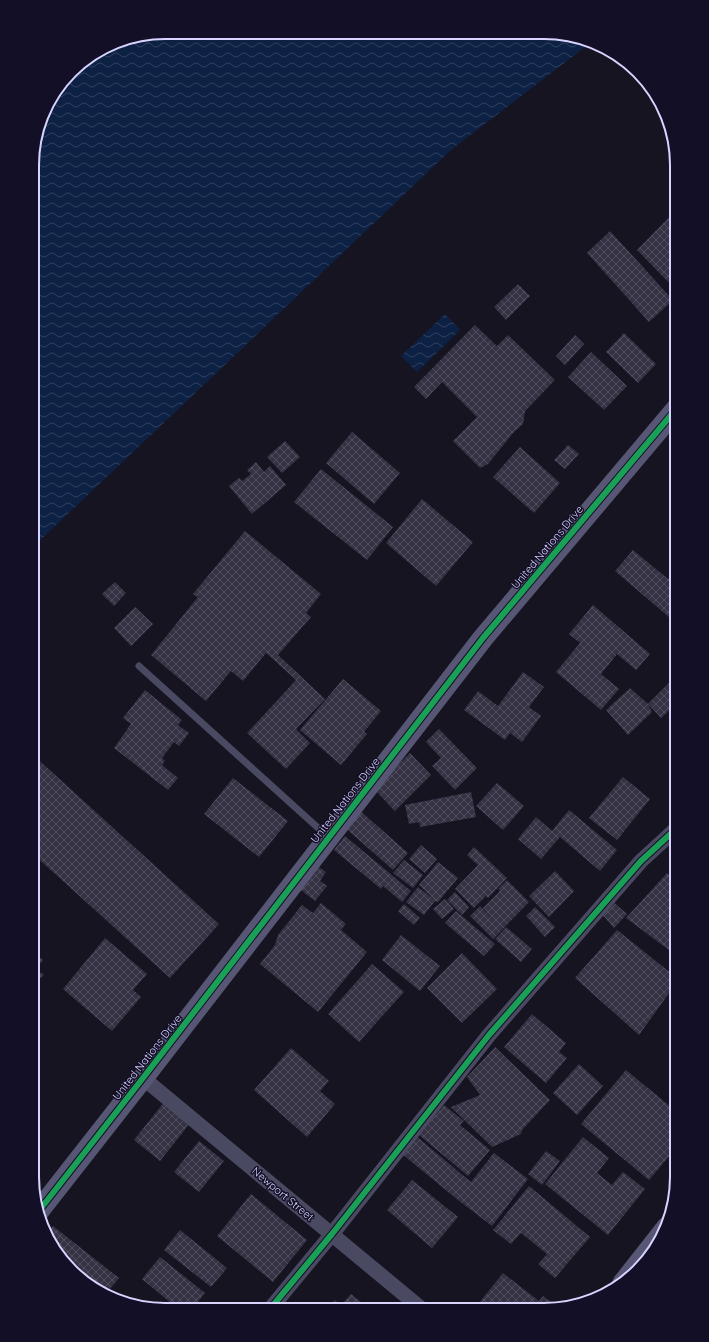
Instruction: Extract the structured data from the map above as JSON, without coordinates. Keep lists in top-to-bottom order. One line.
{"streets":{"street":["United Nations Drive","Newport Street"]},"crossings":[["United Nations Drive","Newport Street"]]}
